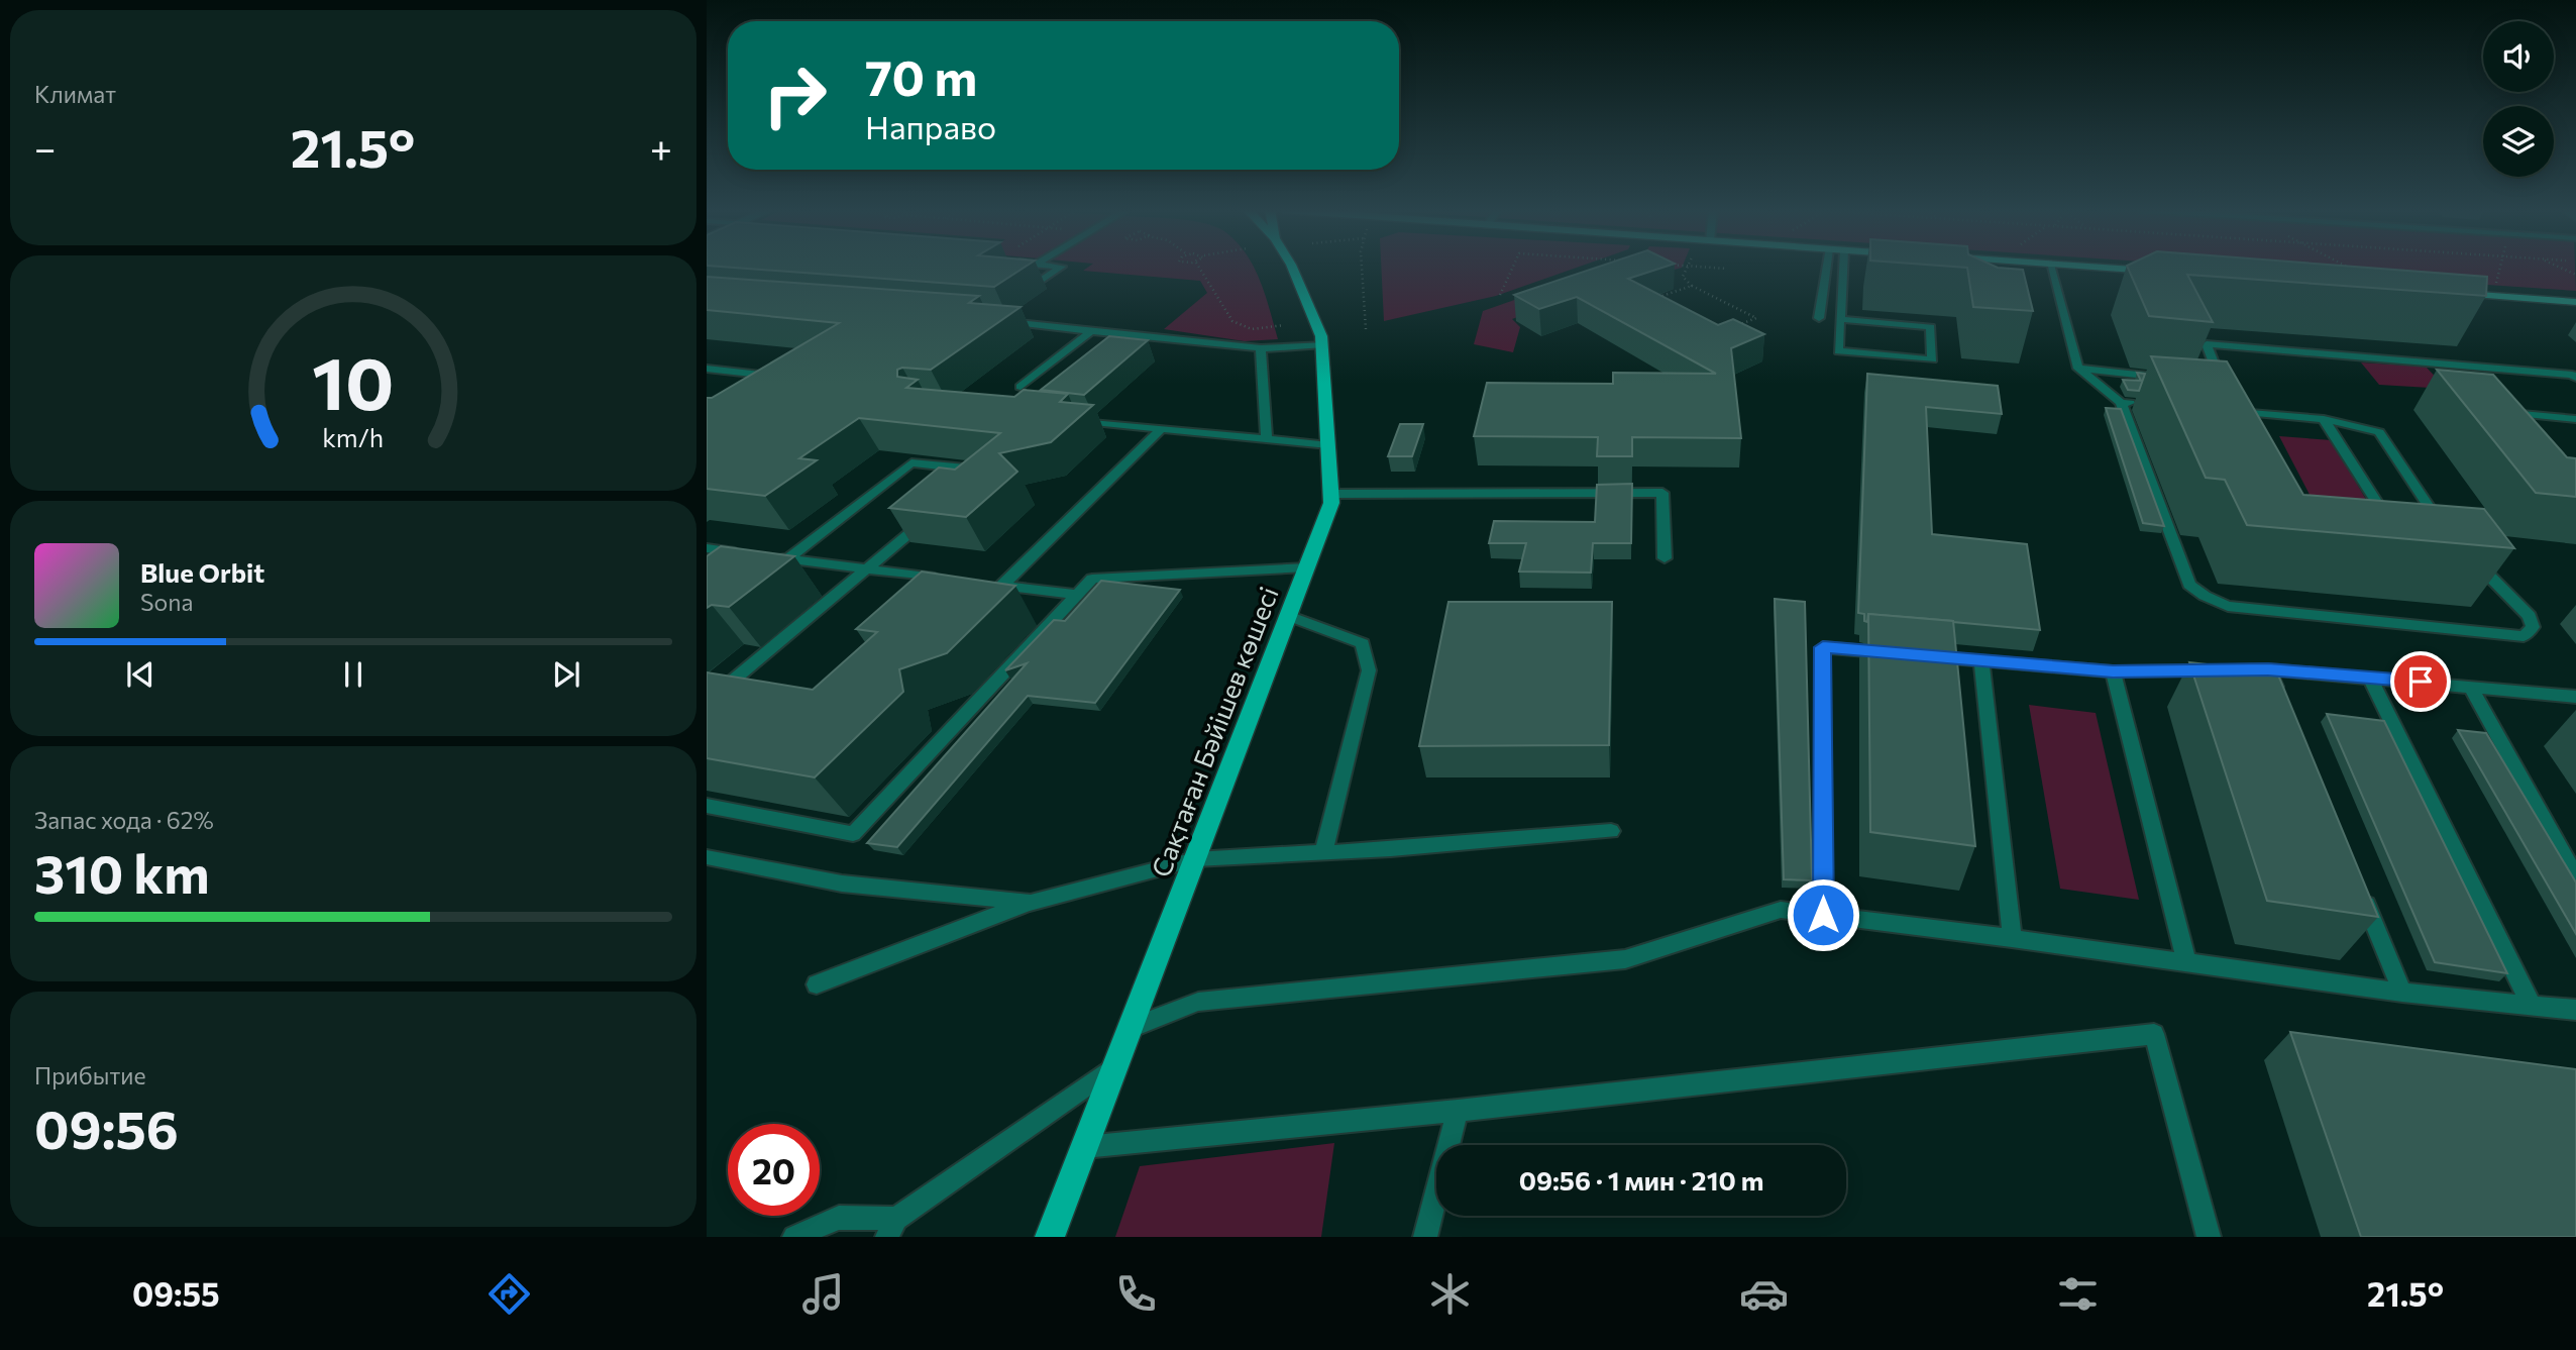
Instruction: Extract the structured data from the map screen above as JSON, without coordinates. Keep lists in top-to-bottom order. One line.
{"streets":{"main road":["Сақтаған Бәйішев көшесі"]},"page":{"tile":["Климат",["Запас хода · 62%","310 km"],["Прибытие","09:56"]],"turn":["70 m","Направо"],"heat":["−","21.5°","+"],"song":["Blue Orbit","Sona"],"limit":"20","trip":"09:56 · 1 мин · 210 m","tabs":["09:55","21.5°"],"gauge":["10","km/h"]}}
